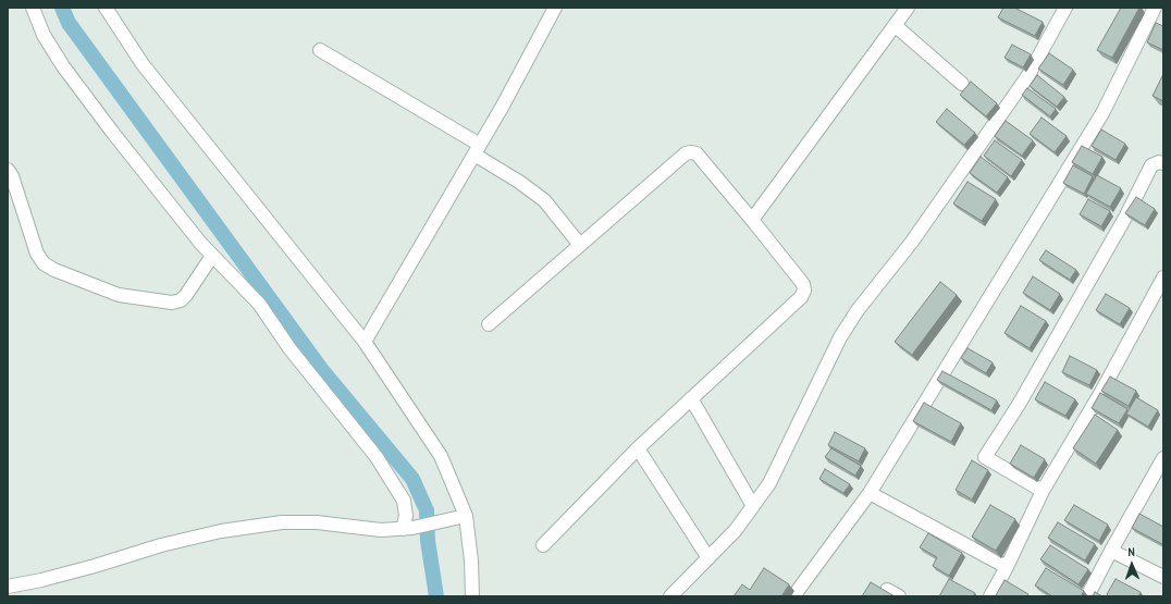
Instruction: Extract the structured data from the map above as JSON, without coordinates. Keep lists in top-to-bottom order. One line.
{"north":"top"}
